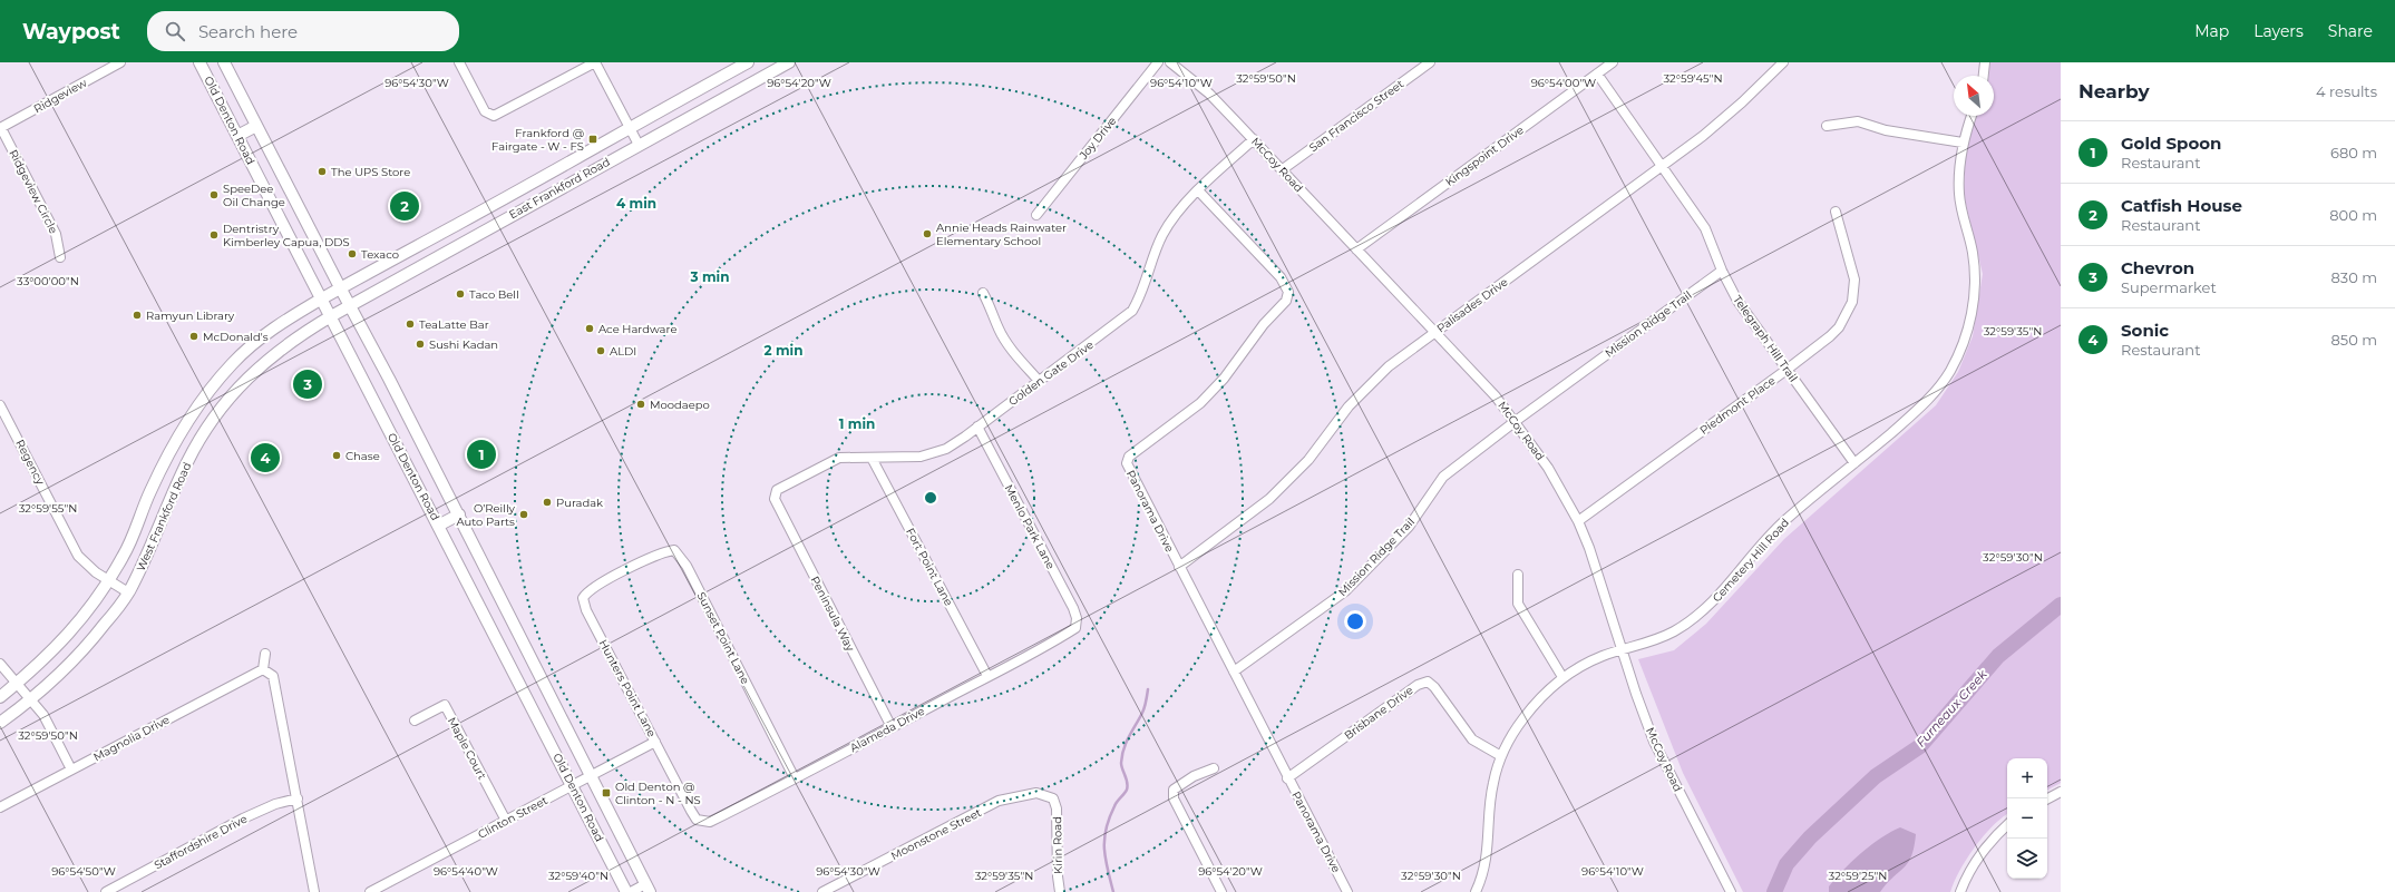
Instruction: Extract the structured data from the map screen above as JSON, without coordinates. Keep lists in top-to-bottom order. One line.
{"streets":{"main road":["Old Denton Road","East Frankford Road","West Frankford Road"],"street":["Ridgeview","San Francisco Street","Joy Drive","Kingspoint Drive","McCoy Road","Ridgeview Circle","Palisades Drive","Mission Ridge Trail","Telegraph Hill Trail","Golden Gate Drive","Piedmont Place","Regency","Panorama Drive","Menlo Park Lane","Cemetery Hill Road","Fort Point Lane","Peninsula Way","Sunset Point Lane","Hunters Point Lane","Brisbane Drive","Alameda Drive","Magnolia Drive","Maple Court","Clinton Street","Moonstone Street","Staffordshire Drive","Kirin Road"]},"crossings":[["Ridgeview","Ridgeview Circle"],["San Francisco Street","McCoy Road"],["Old Denton Road","East Frankford Road"],["Old Denton Road","West Frankford Road"],["Old Denton Road","Clinton Street"],["Kingspoint Drive","McCoy Road"],["Kingspoint Drive","Telegraph Hill Trail"],["McCoy Road","Palisades Drive"],["McCoy Road","Mission Ridge Trail"],["McCoy Road","Golden Gate Drive"],["McCoy Road","Piedmont Place"],["McCoy Road","Cemetery Hill Road"],["East Frankford Road","West Frankford Road"],["Palisades Drive","Telegraph Hill Trail"],["Palisades Drive","Panorama Drive"],["Mission Ridge Trail","Telegraph Hill Trail"],["Mission Ridge Trail","Panorama Drive"],["Telegraph Hill Trail","Piedmont Place"],["Telegraph Hill Trail","Cemetery Hill Road"],["Golden Gate Drive","Panorama Drive"],["Golden Gate Drive","Menlo Park Lane"],["Golden Gate Drive","Fort Point Lane"],["Golden Gate Drive","Peninsula Way"],["Regency","West Frankford Road"],["Panorama Drive","Brisbane Drive"],["Menlo Park Lane","Alameda Drive"],["Cemetery Hill Road","Brisbane Drive"],["Fort Point Lane","Alameda Drive"],["Peninsula Way","Alameda Drive"],["Sunset Point Lane","Hunters Point Lane"],["Sunset Point Lane","Alameda Drive"],["Hunters Point Lane","Alameda Drive"],["Hunters Point Lane","Clinton Street"],["Maple Court","Clinton Street"],["Moonstone Street","Kirin Road"]],"water":["Furneaux Creek"],"places":{"transit":["Frankford @ Fairgate - W - FS","Old Denton @ Clinton - N - NS"],"other":["The UPS Store","SpeeDee Oil Change","Annie Heads Rainwater Elementary School","Dentristry Kimberley Capua, DDS","Texaco","Taco Bell","Ramyun Library","TeaLatte Bar","Ace Hardware","McDonald's","Sushi Kadan","ALDI","Moodaepo","Chase","Puradak","O’Reilly Auto Parts"]},"north":"top left","page":{"header":"Waypost","search":"Search here","nav":["Map","Layers","Share"],"heading":["Nearby","4 results"],"list":[{"mark":"1","name":"Gold Spoon","note":"Restaurant","value":"680 m"},{"mark":"2","name":"Catfish House","note":"Restaurant","value":"800 m"},{"mark":"3","name":"Chevron","note":"Supermarket","value":"830 m"},{"mark":"4","name":"Sonic","note":"Restaurant","value":"850 m"}],"pins":["2","3","1","4"],"map_buttons":["+","−"]},"coordinates":["32°59'50\"N","32°59'45\"N","96°54'30\"W","96°54'20\"W","96°54'10\"W","96°54'00\"W","33°00'00\"N","32°59'35\"N","32°59'55\"N","32°59'30\"N","96°54'50\"W","96°54'40\"W","32°59'40\"N","32°59'25\"N"],"rings":["4 min","3 min","2 min","1 min"]}
